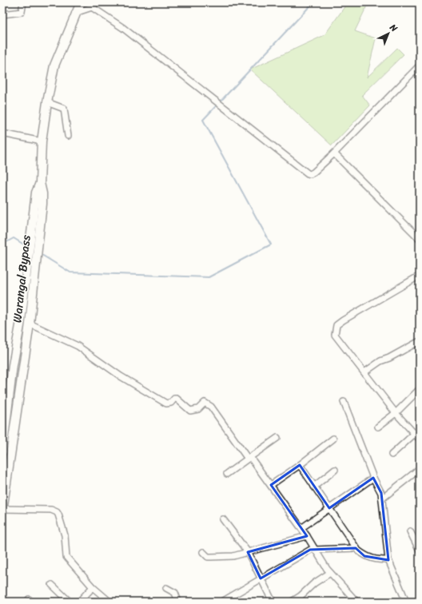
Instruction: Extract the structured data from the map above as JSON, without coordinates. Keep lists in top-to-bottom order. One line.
{"streets":{"main road":["Warangal Bypass"]},"north":"top right"}
